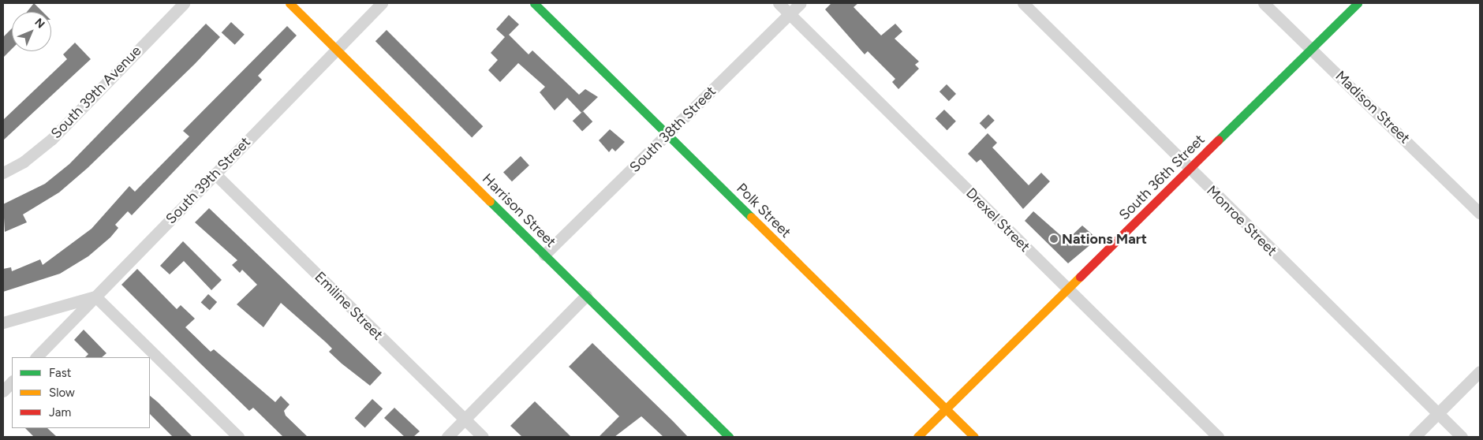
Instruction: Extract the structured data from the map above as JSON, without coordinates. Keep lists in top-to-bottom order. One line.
{"streets":{"main road":["South 36th Street","Harrison Street","Polk Street"],"street":["South 39th Avenue","Madison Street","South 38th Street","South 39th Street","Drexel Street","Monroe Street","Emiline Street"]},"crossings":[["Madison Street","South 36th Street"],["South 38th Street","Harrison Street"],["South 38th Street","Polk Street"],["South 38th Street","Drexel Street"],["South 36th Street","Polk Street"],["South 36th Street","Drexel Street"],["South 36th Street","Monroe Street"],["South 39th Street","Harrison Street"],["South 39th Street","Emiline Street"]],"places":["Nations Mart"],"legend":["Fast","Slow","Jam"],"north":"top right"}
